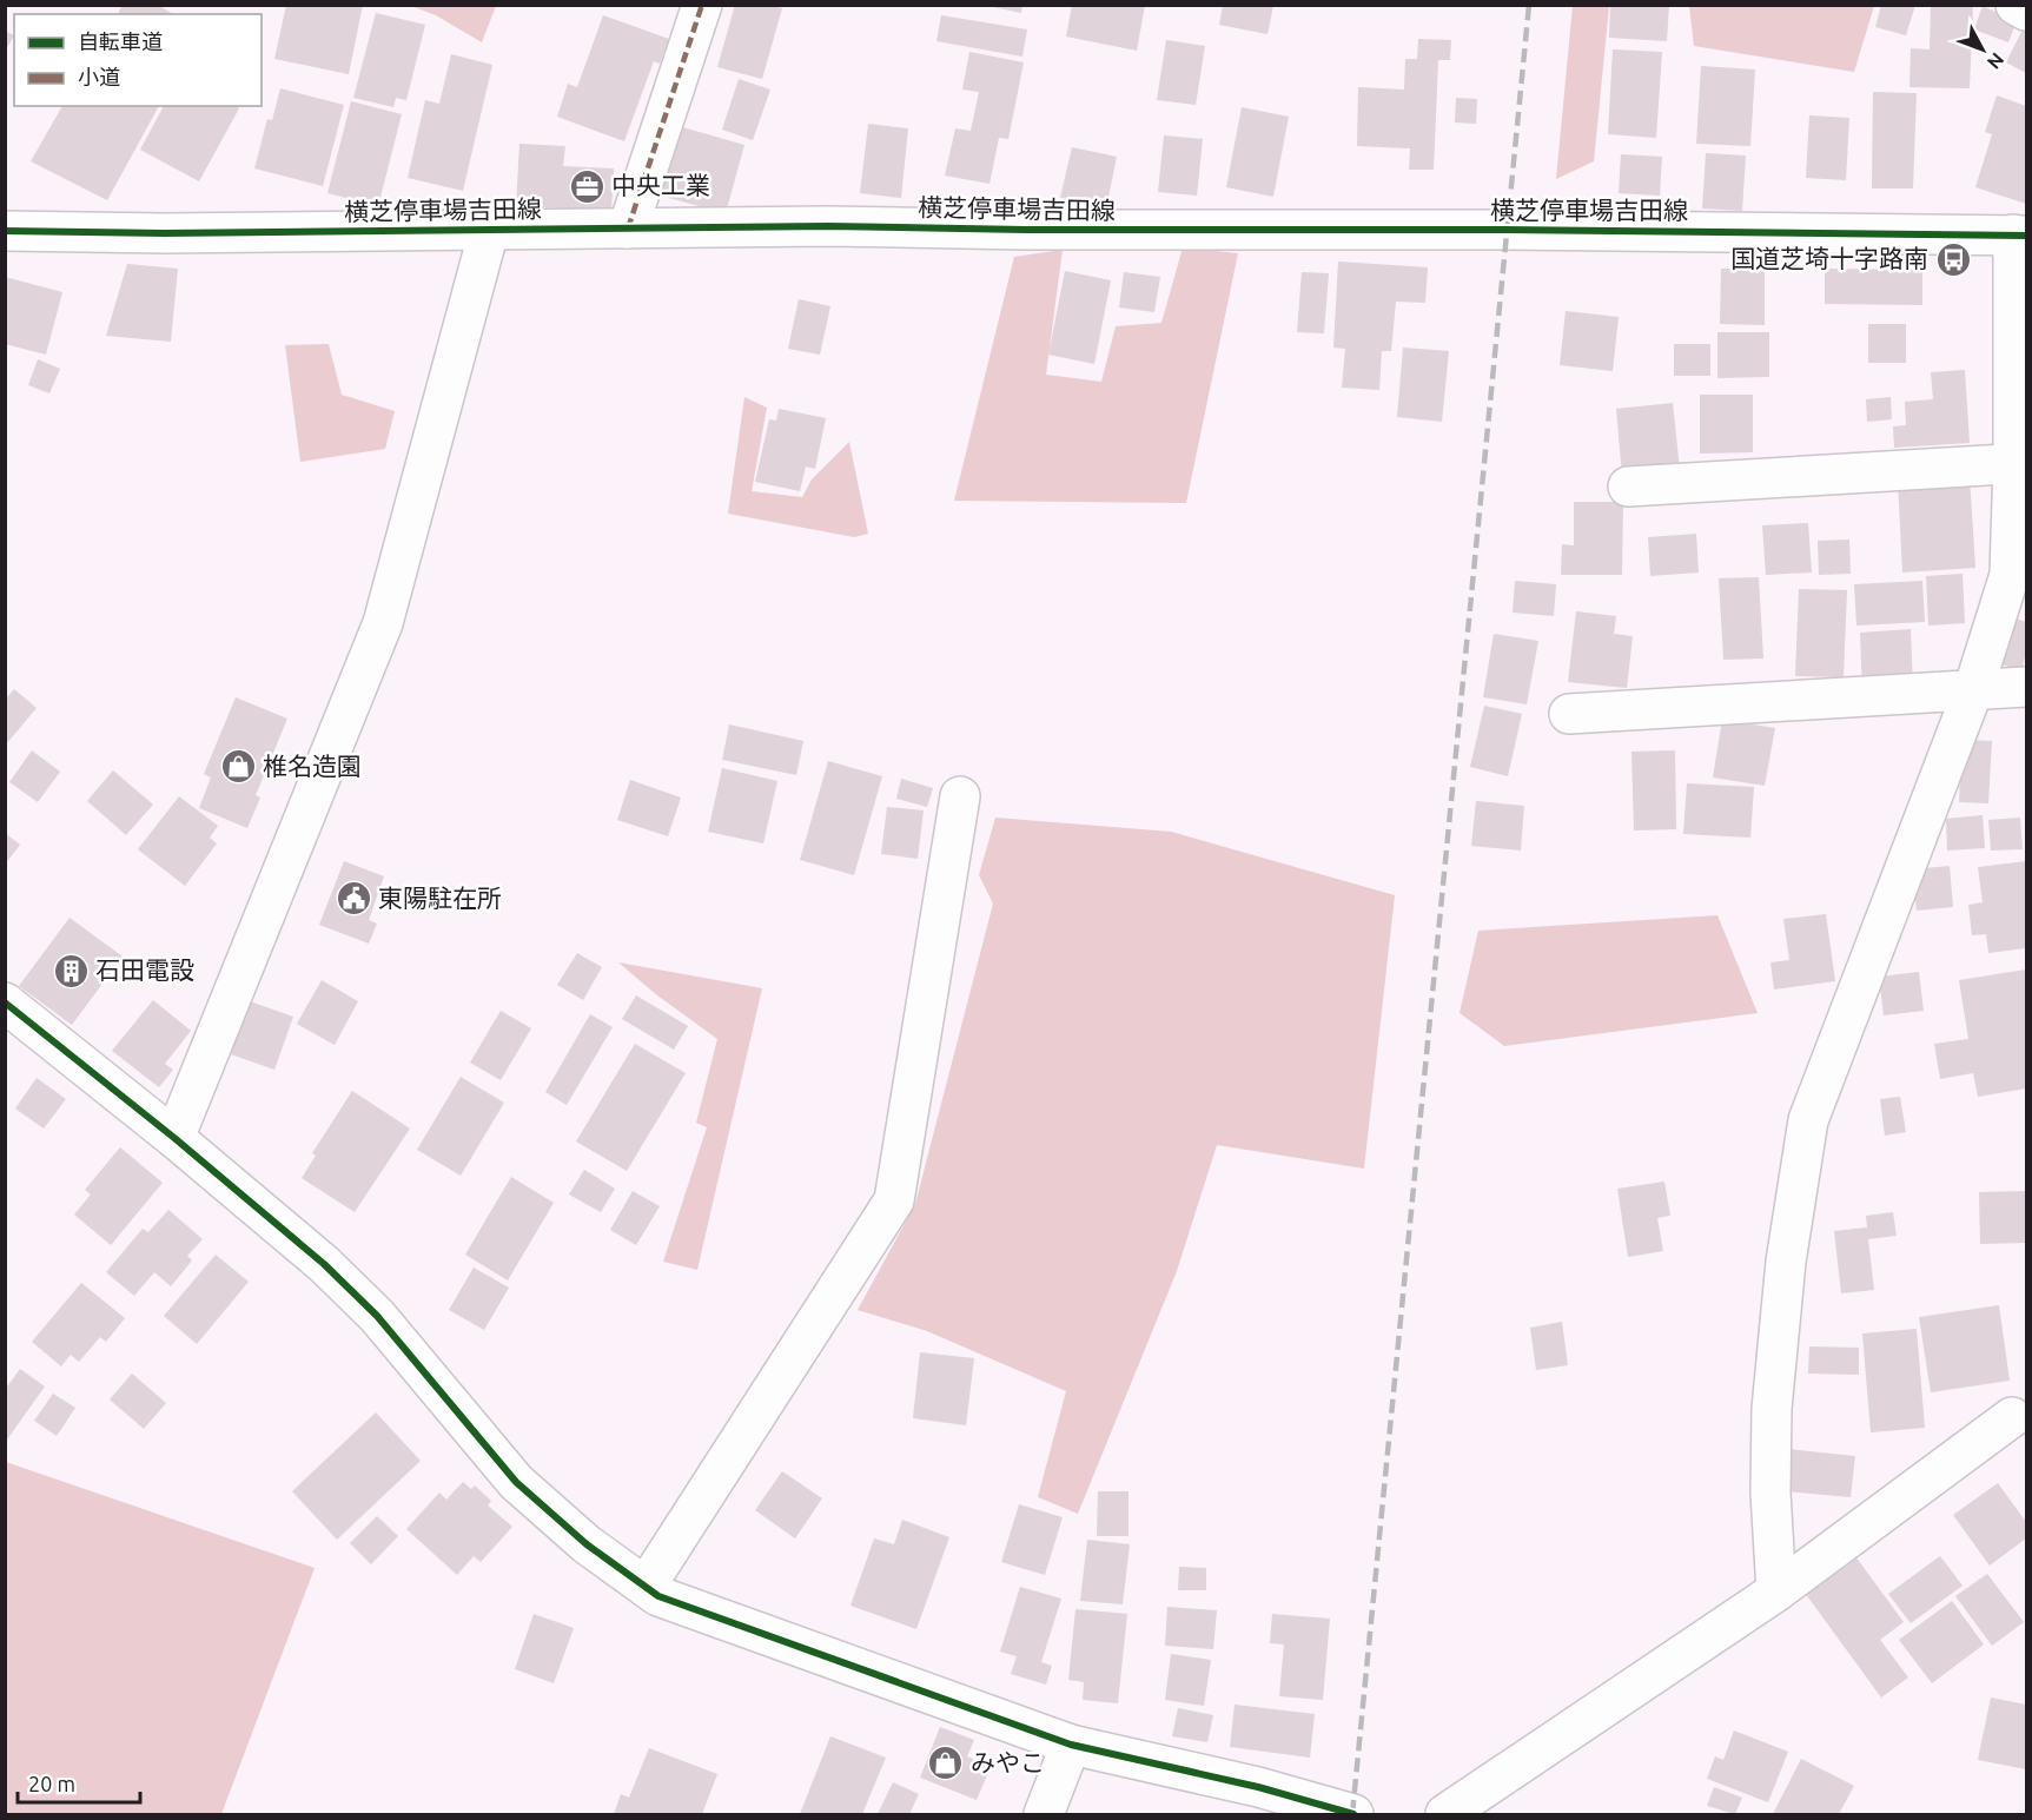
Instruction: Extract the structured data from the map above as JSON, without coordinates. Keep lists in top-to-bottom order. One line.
{"streets":{"street":["横芝停車場吉田線"]},"places":{"office":["中央工業"],"bus stop":["国道芝埼十字路南"],"shop":["椎名造園","みやこ"],"public building":["東陽駐在所"],"building":["石田電設"]},"legend":["自転車道","小道"],"scale_bar":"20 m","north":"bottom right"}
